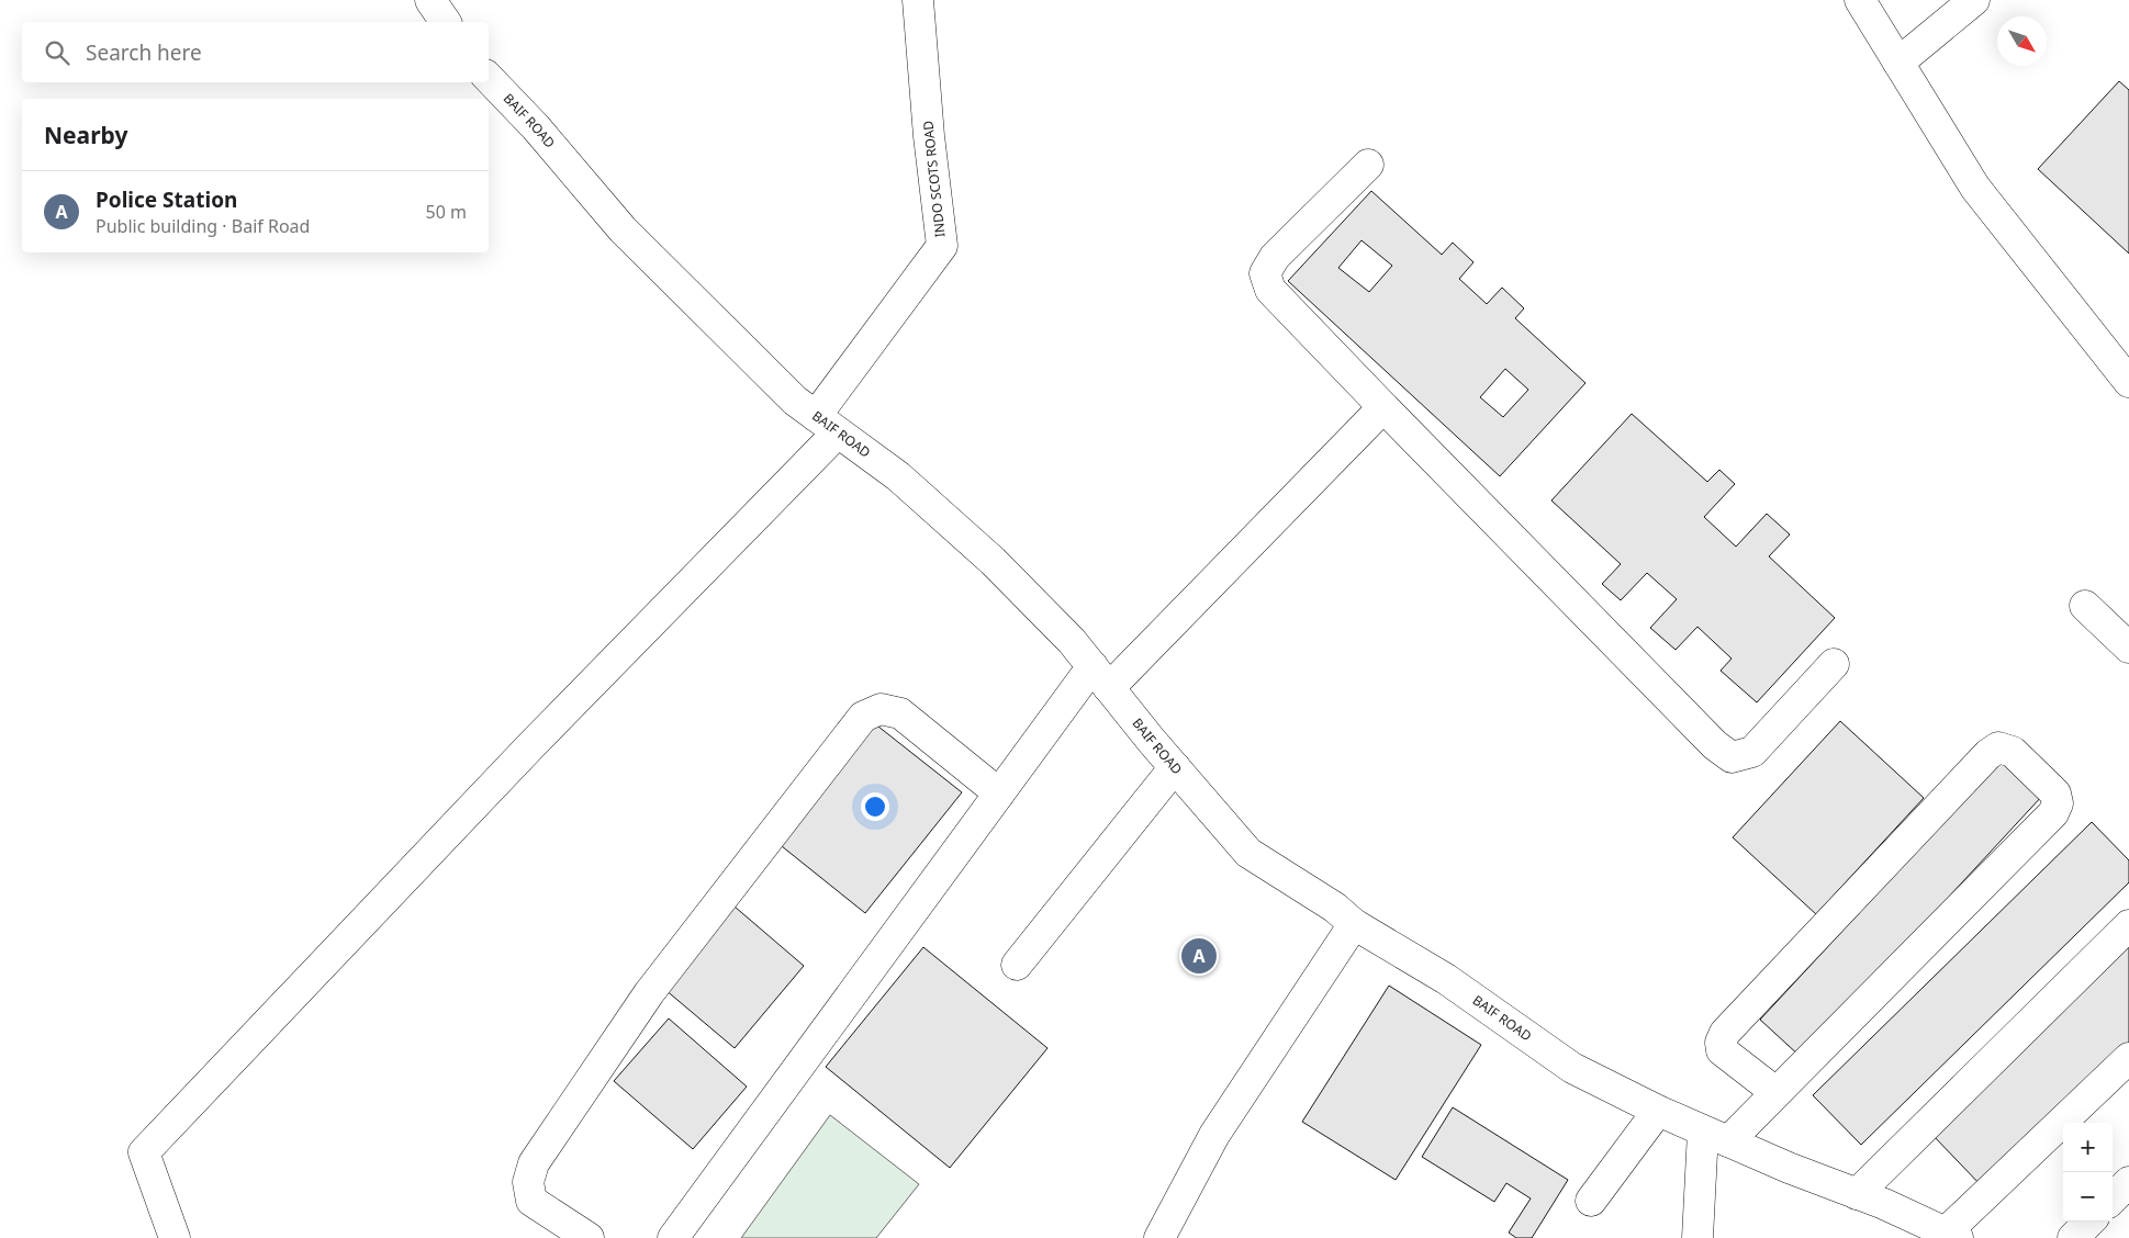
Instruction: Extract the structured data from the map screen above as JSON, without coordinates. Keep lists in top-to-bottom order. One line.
{"streets":{"street":["BAIF ROAD","INDO SCOTS ROAD"]},"crossings":[["BAIF ROAD","INDO SCOTS ROAD"]],"north":"bottom right","page":{"search":"Search here","heading":"Nearby","list":[{"mark":"A","name":"Police Station","note":"Public building · Baif Road","value":"50 m"}],"pins":"A","map_buttons":["+","−"]}}
